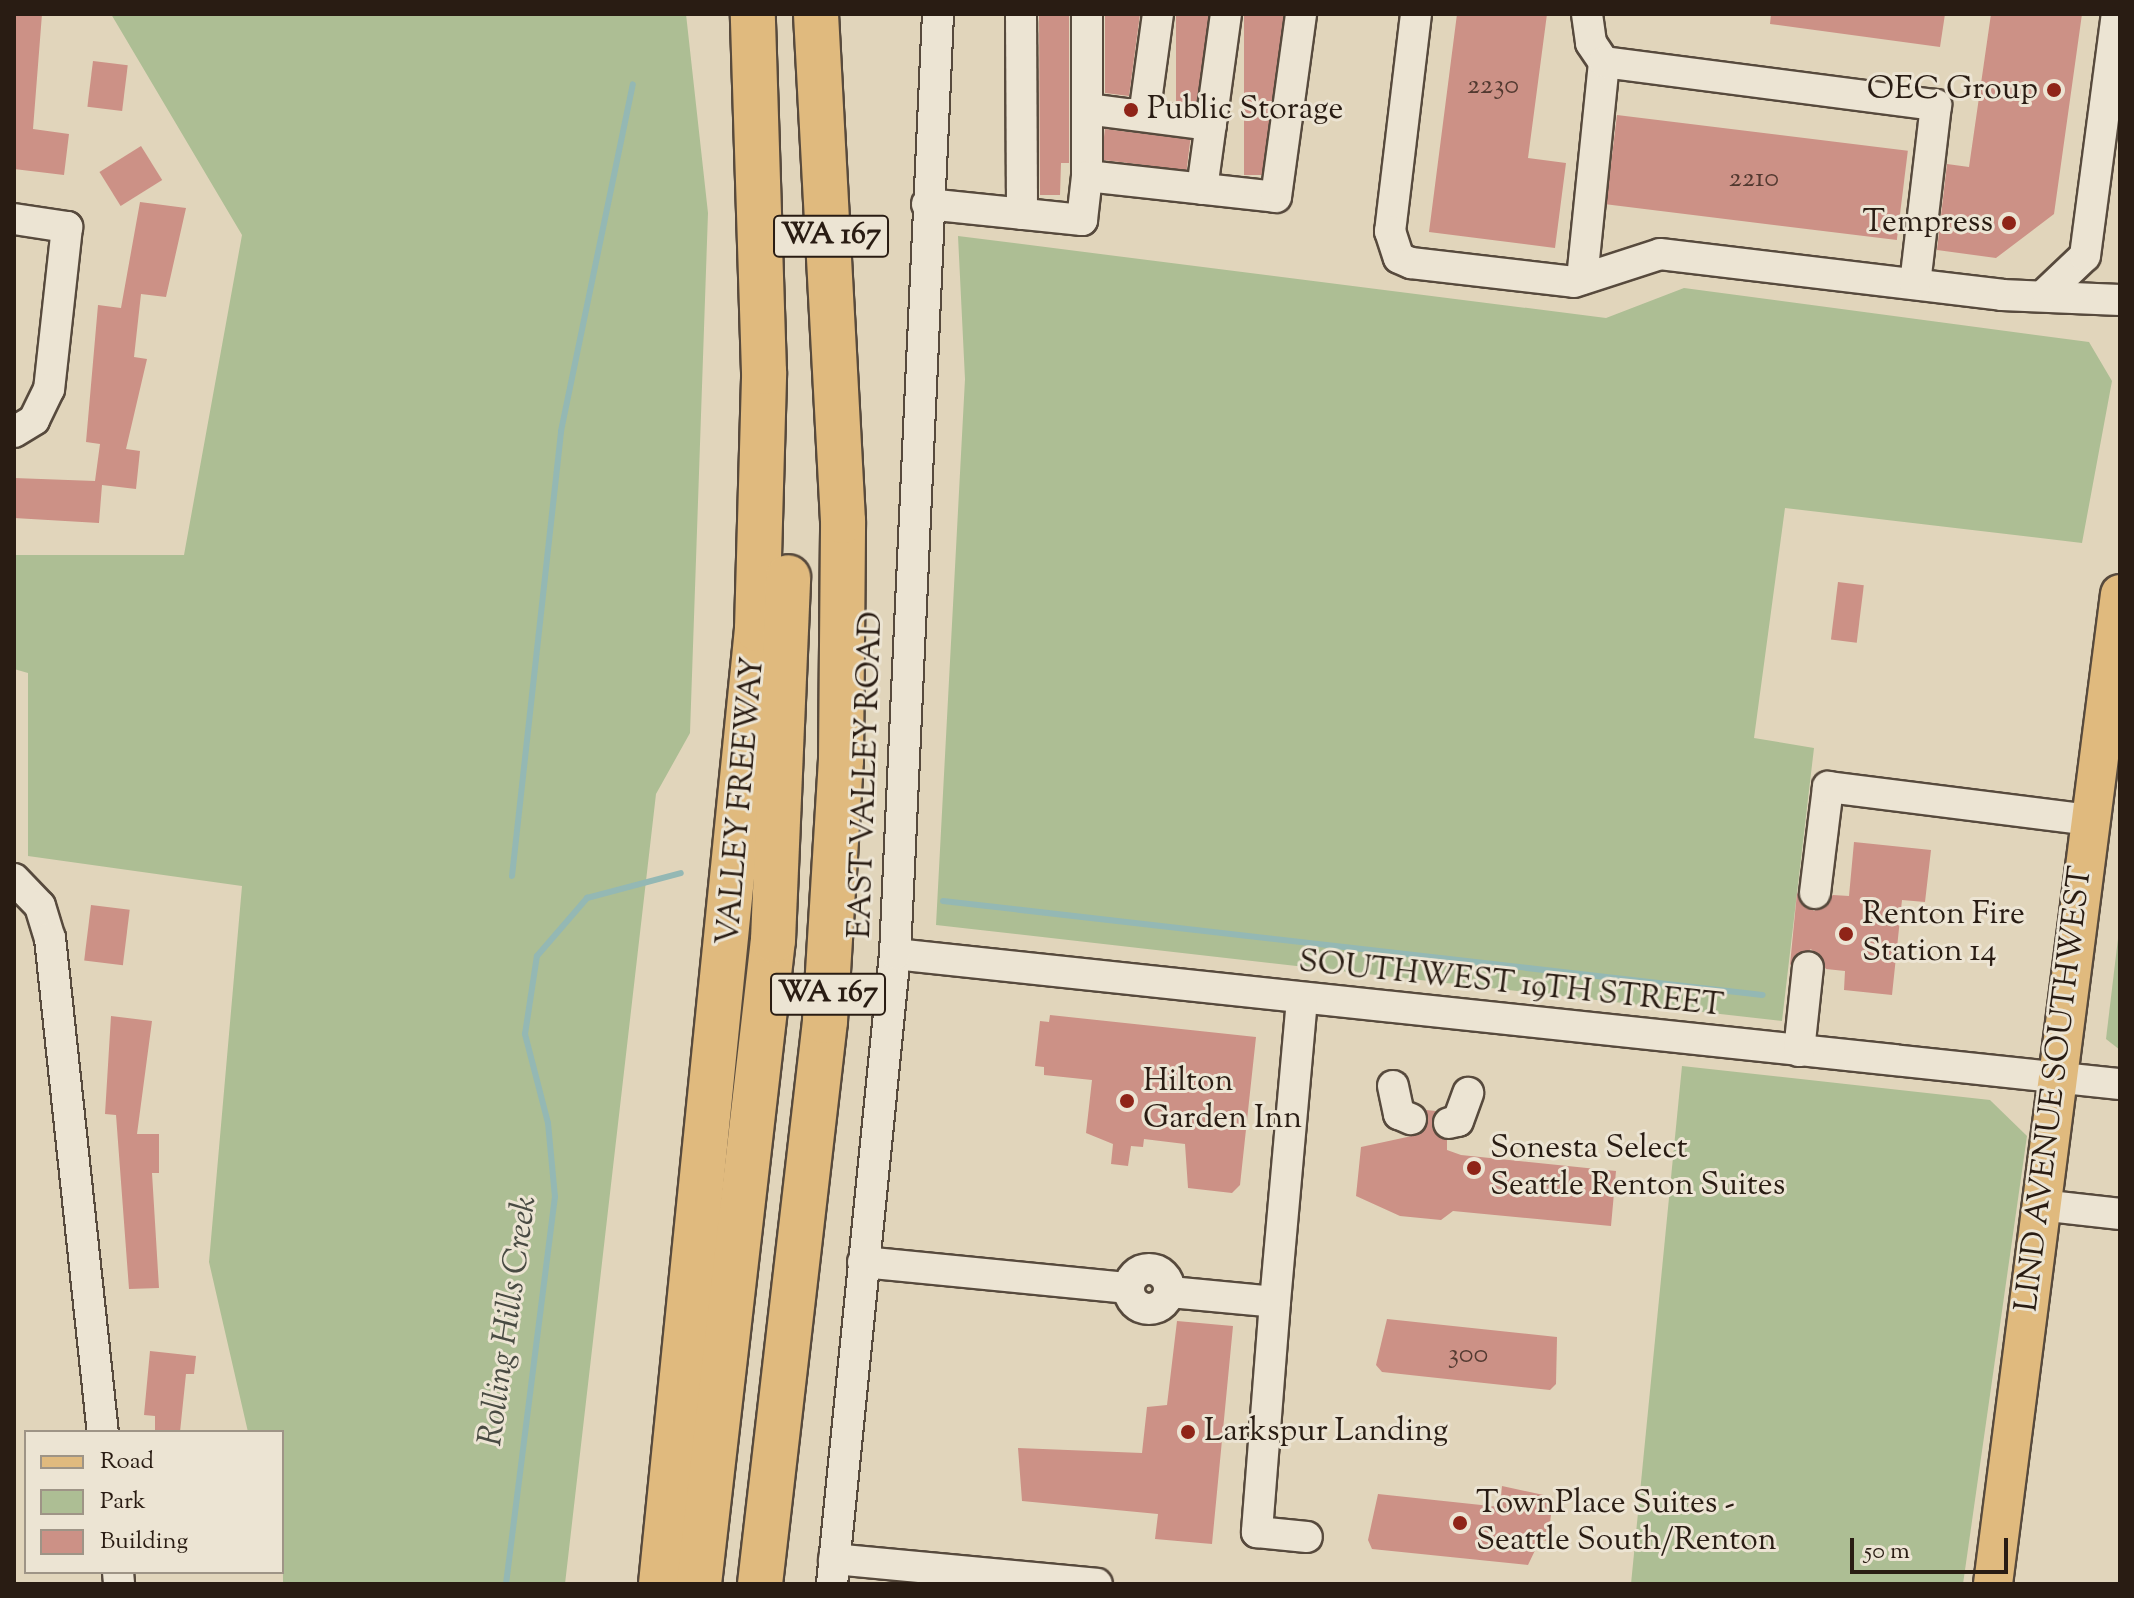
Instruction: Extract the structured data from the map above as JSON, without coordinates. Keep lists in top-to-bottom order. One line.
{"streets":{"highway":["WA 167","VALLEY FREEWAY"],"main road":["LIND AVENUE SOUTHWEST"],"street":["EAST VALLEY ROAD","SOUTHWEST 19TH STREET"]},"crossings":[["EAST VALLEY ROAD","SOUTHWEST 19TH STREET"],["SOUTHWEST 19TH STREET","LIND AVENUE SOUTHWEST"]],"water":["Rolling Hills Creek"],"places":["OEC Group","Public Storage","Tempress","Renton Fire Station 14","Hilton Garden Inn","Sonesta Select Seattle Renton Suites","Larkspur Landing","TownPlace Suites - Seattle South/Renton"],"house_numbers":["2230","2210","300"],"legend":["Road","Park","Building"],"scale_bar":"50 m"}
